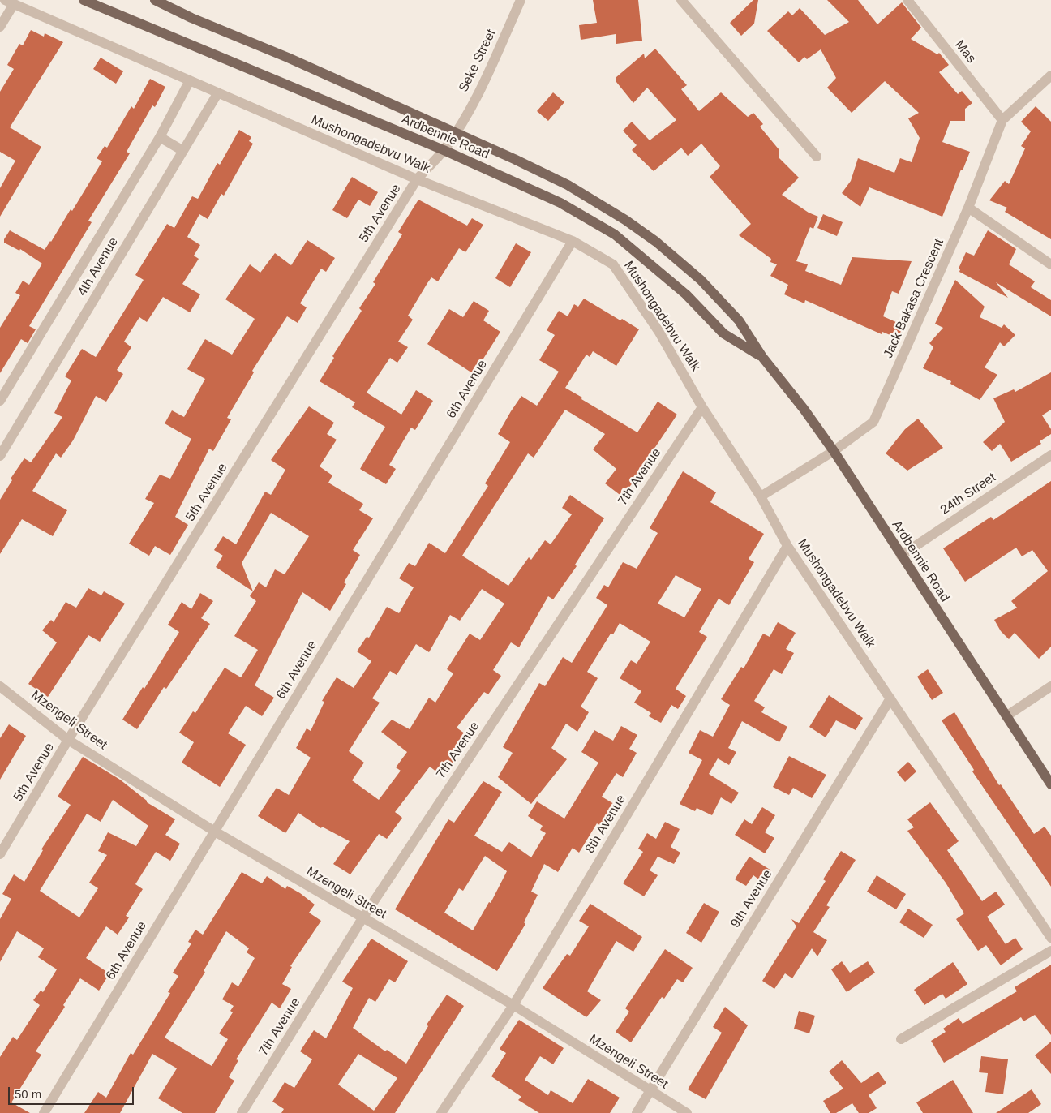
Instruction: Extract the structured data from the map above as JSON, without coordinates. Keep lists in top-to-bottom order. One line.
{"streets":{"main road":["Ardbennie Road"],"street":["Mas","Seke Street","Mushongadebvu Walk","5th Avenue","4th Avenue","Jack Bakasa Crescent","6th Avenue","7th Avenue","24th Street","Mzengeli Street","8th Avenue","9th Avenue"]},"crossings":[["Mas","Jack Bakasa Crescent"],["Seke Street","Ardbennie Road"],["Seke Street","5th Avenue"],["Ardbennie Road","5th Avenue"],["Ardbennie Road","Jack Bakasa Crescent"],["Ardbennie Road","24th Street"],["Mushongadebvu Walk","5th Avenue"],["Mushongadebvu Walk","4th Avenue"],["Mushongadebvu Walk","Jack Bakasa Crescent"],["Mushongadebvu Walk","6th Avenue"],["Mushongadebvu Walk","7th Avenue"],["Mushongadebvu Walk","8th Avenue"],["Mushongadebvu Walk","9th Avenue"],["5th Avenue","Mzengeli Street"],["6th Avenue","Mzengeli Street"],["7th Avenue","Mzengeli Street"],["Mzengeli Street","8th Avenue"],["Mzengeli Street","9th Avenue"]],"scale_bar":"50 m"}
